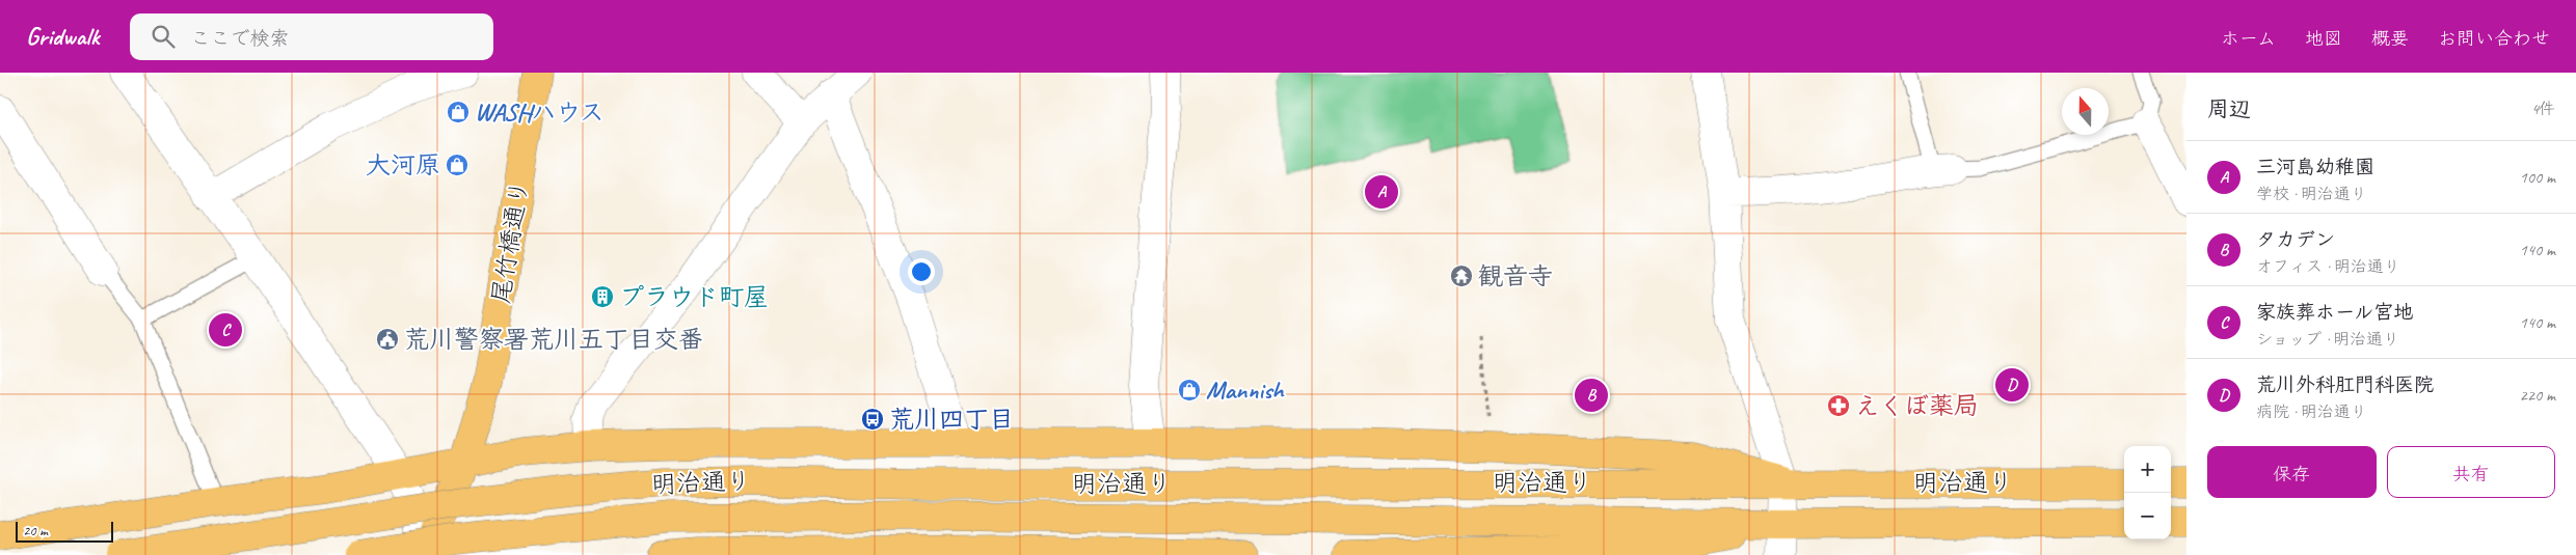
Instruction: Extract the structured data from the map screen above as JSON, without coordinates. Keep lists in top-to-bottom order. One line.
{"streets":{"main road":["尾竹橋通り","明治通り"]},"places":{"shop":["WASHハウス","大河原","Mannish"],"temple":["観音寺"],"building":["プラウド町屋"],"public building":["荒川警察署荒川五丁目交番"],"pharmacy":["えくぼ薬局"],"bus stop":["荒川四丁目"]},"scale_bar":"20 m","north":"top","page":{"header":"Gridwalk","search":"ここで検索","nav":["ホーム","地図","概要","お問い合わせ"],"heading":["周辺","4件"],"list":[{"mark":"A","name":"三河島幼稚園","note":"学校 · 明治通り","value":"100 m"},{"mark":"B","name":"タカデン","note":"オフィス · 明治通り","value":"140 m"},{"mark":"C","name":"家族葬ホール宮地","note":"ショップ · 明治通り","value":"140 m"},{"mark":"D","name":"荒川外科肛門科医院","note":"病院 · 明治通り","value":"220 m"}],"pins":["A","C","D","B"],"buttons":["保存","共有"],"map_buttons":["+","−"],"scale":"20 m"}}
